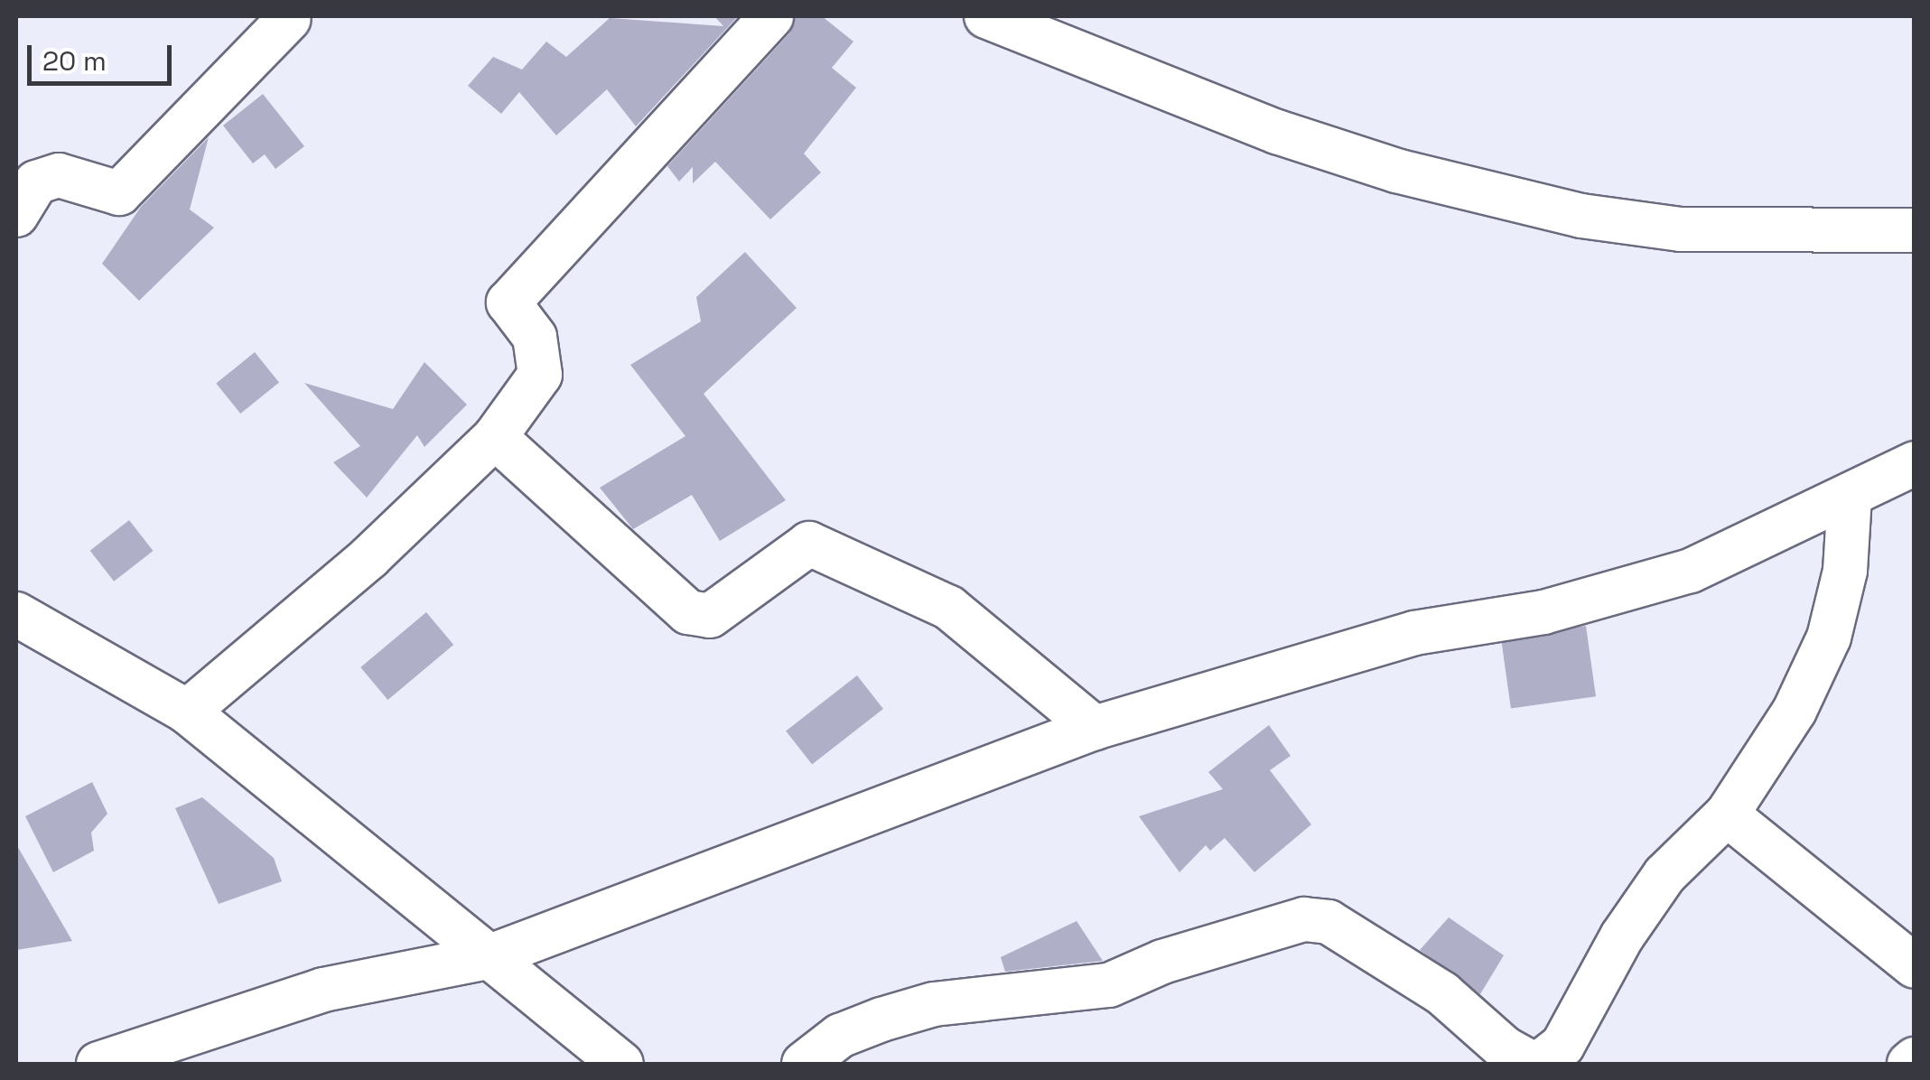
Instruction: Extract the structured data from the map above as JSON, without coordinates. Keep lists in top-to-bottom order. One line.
{"scale_bar":"20 m"}
